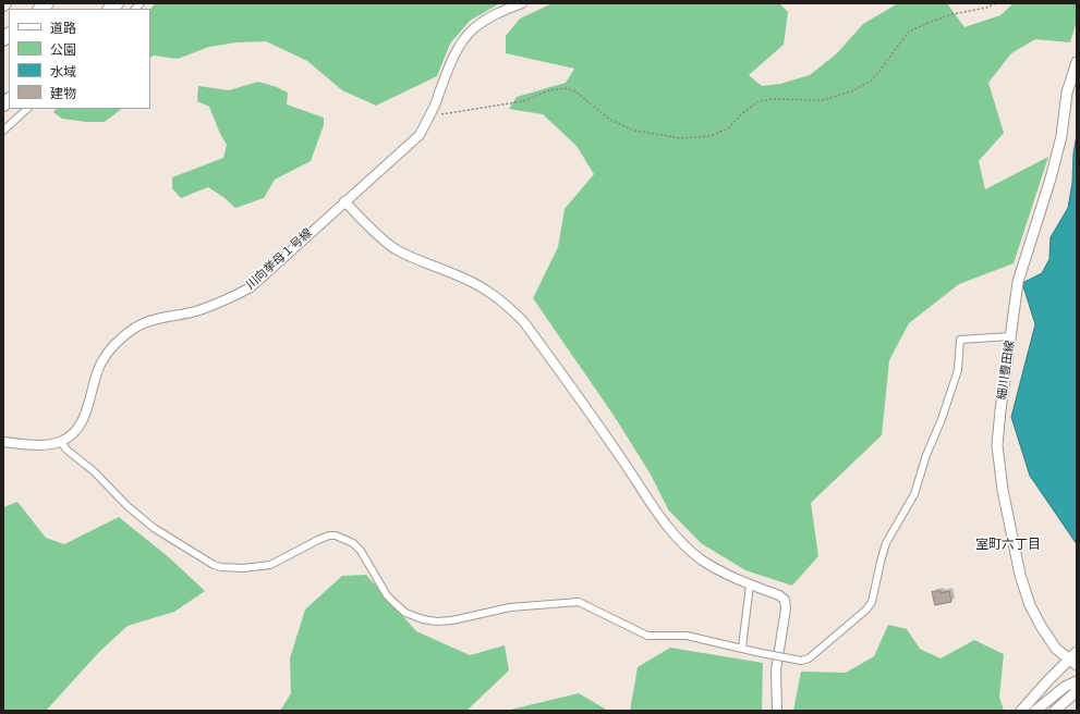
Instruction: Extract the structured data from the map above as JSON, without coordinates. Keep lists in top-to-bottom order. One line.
{"streets":{"main road":["細川豊田線"],"street":["川向挙母１号線"]},"districts":["室町六丁目"],"legend":["道路","公園","水域","建物"]}
